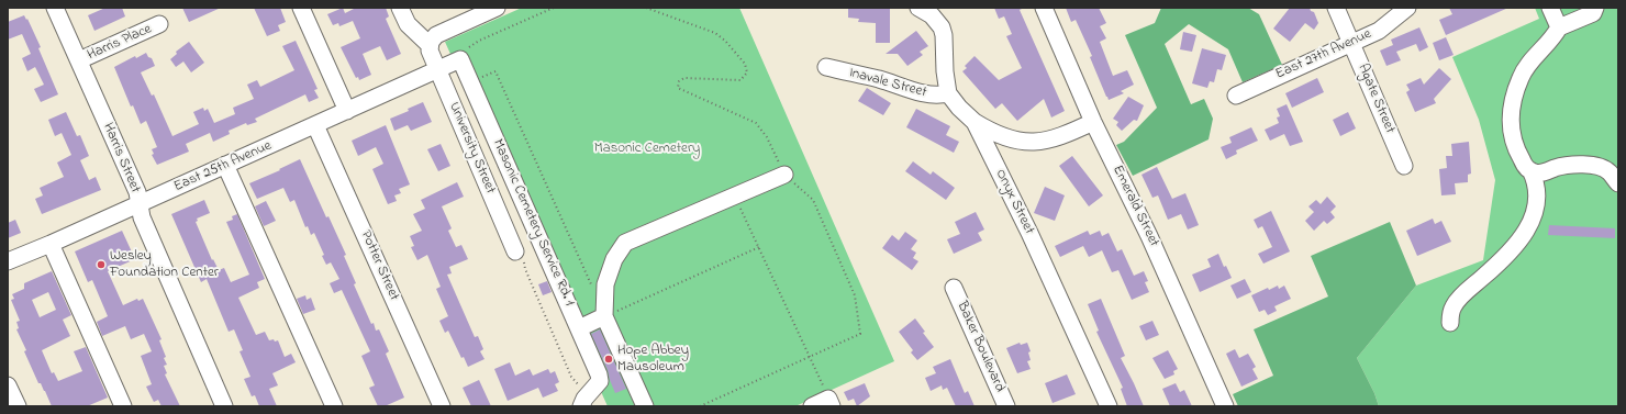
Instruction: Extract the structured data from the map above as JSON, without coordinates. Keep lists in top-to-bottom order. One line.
{"streets":{"street":["Harris Place","East 27th Avenue","Inavale Street","Agate Street","University Street","Harris Street","East 25th Avenue","Onyx Street","Emerald Street","Masonic Cemetery Service Rd. 1","Potter Street","Baker Boulevard"]},"crossings":[["Harris Place","Harris Street"],["East 27th Avenue","Agate Street"],["Inavale Street","Onyx Street"],["University Street","East 25th Avenue"],["Harris Street","East 25th Avenue"],["East 25th Avenue","Potter Street"]],"parks":["Masonic Cemetery"],"places":["Wesley Foundation Center","Hope Abbey Mausoleum"]}
